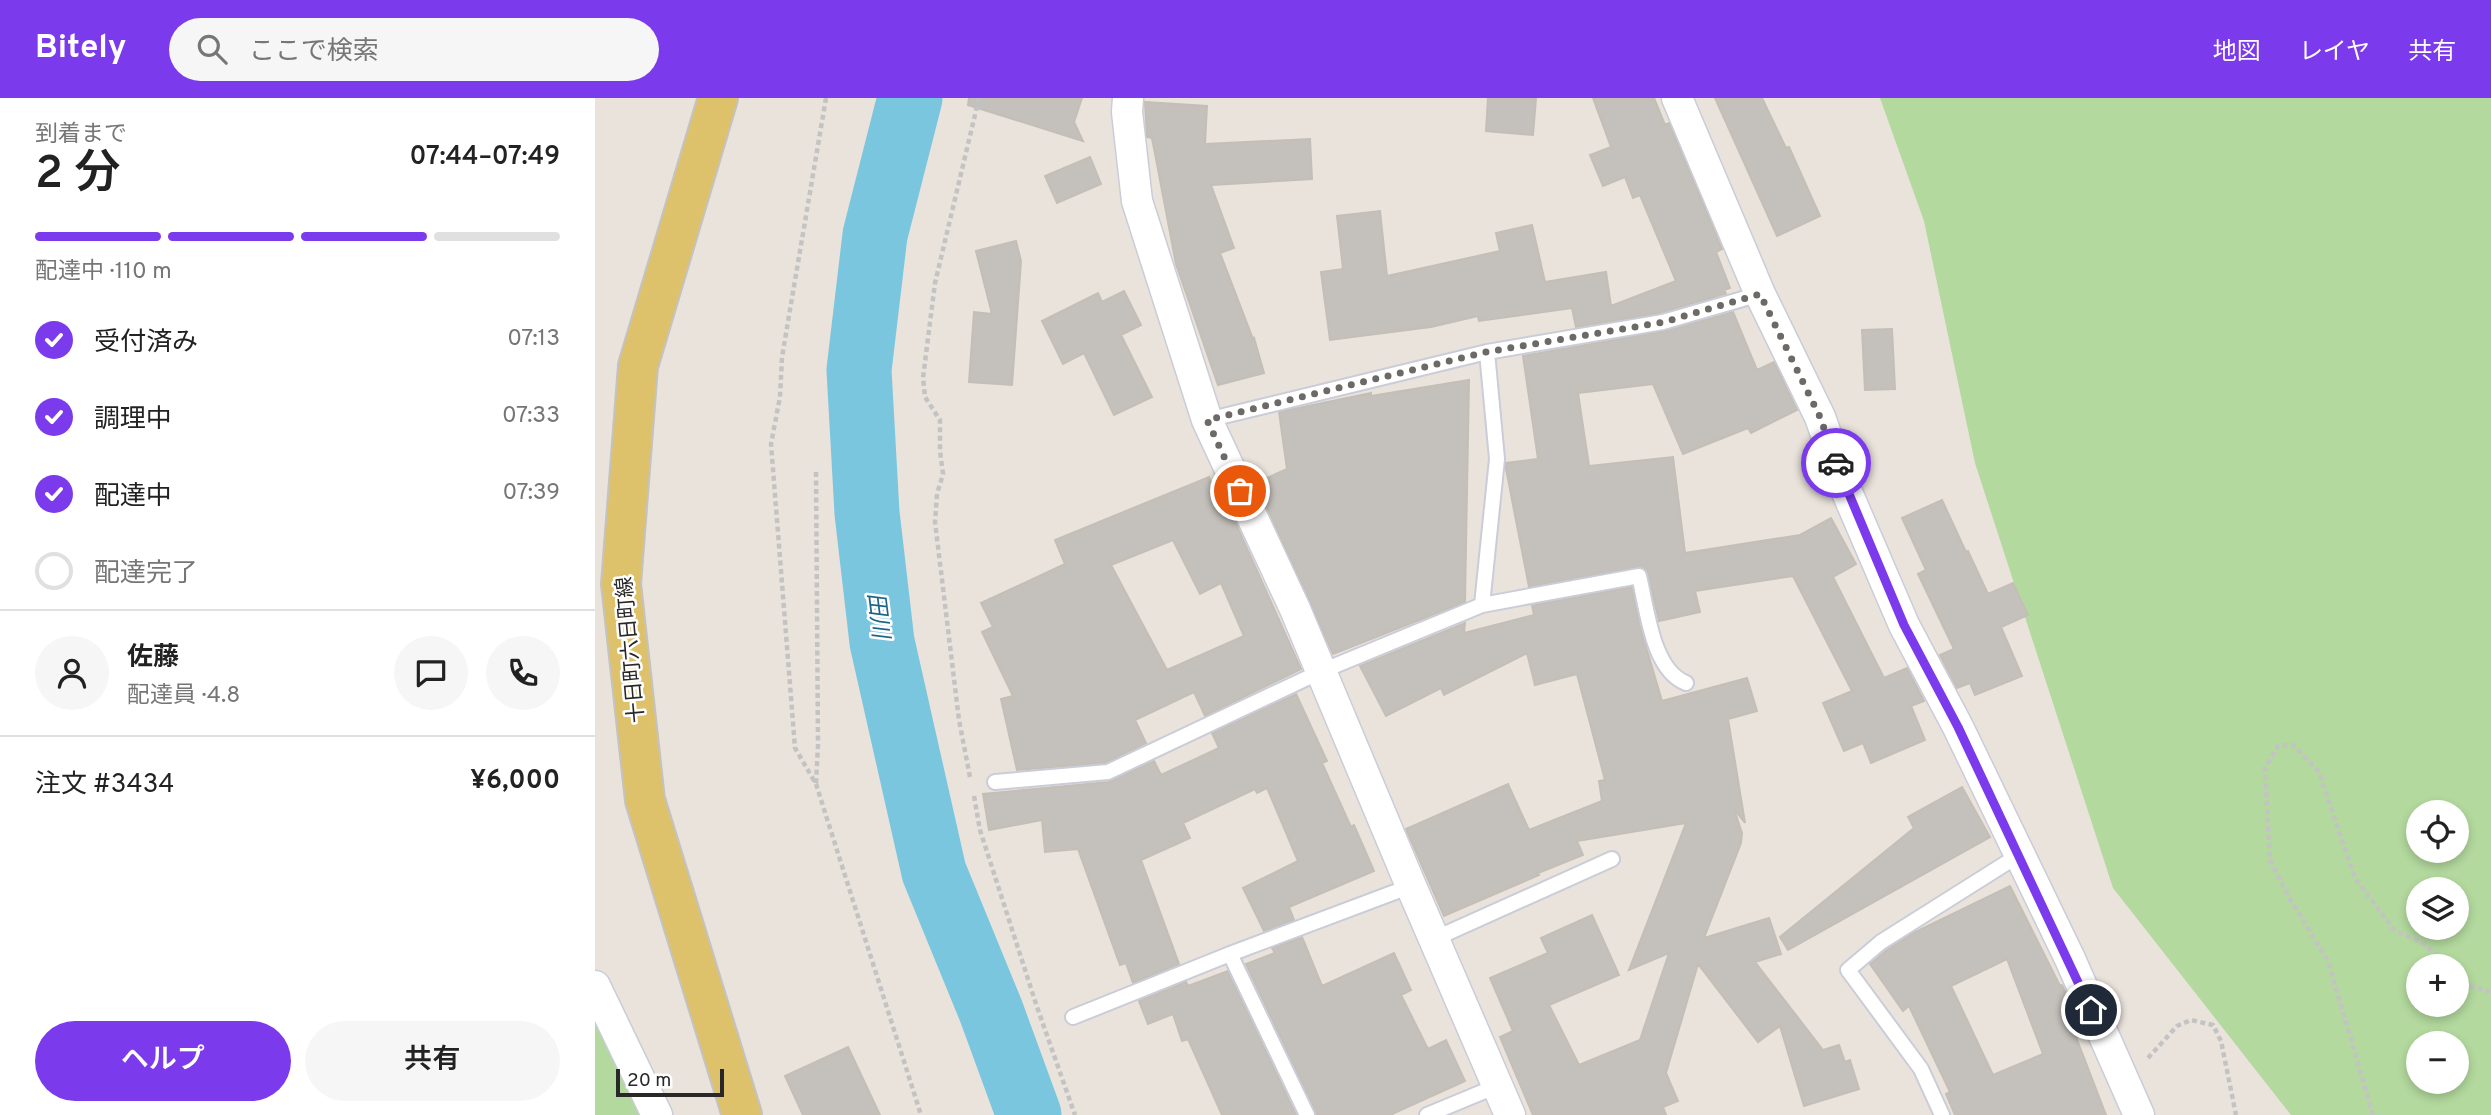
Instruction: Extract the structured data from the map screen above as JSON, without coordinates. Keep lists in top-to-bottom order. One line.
{"streets":{"main road":["十日町六日町線"]},"water":["田川"],"scale_bar":"20 m","page":{"header":"Bitely","search":"ここで検索","nav":["地図","レイヤ","共有"],"heading":["2 分","到着まで","07:44–07:49"],"panel":["佐藤","配達員 · 4.8","注文 #3434","¥6,000"],"bar":"配達中 · 110 m","list":[["受付済み","07:13"],["調理中","07:33"],["配達中","07:39"],"配達完了"],"map_buttons":["+","−"],"buttons":["ヘルプ","共有"],"scale":"20 m"}}
